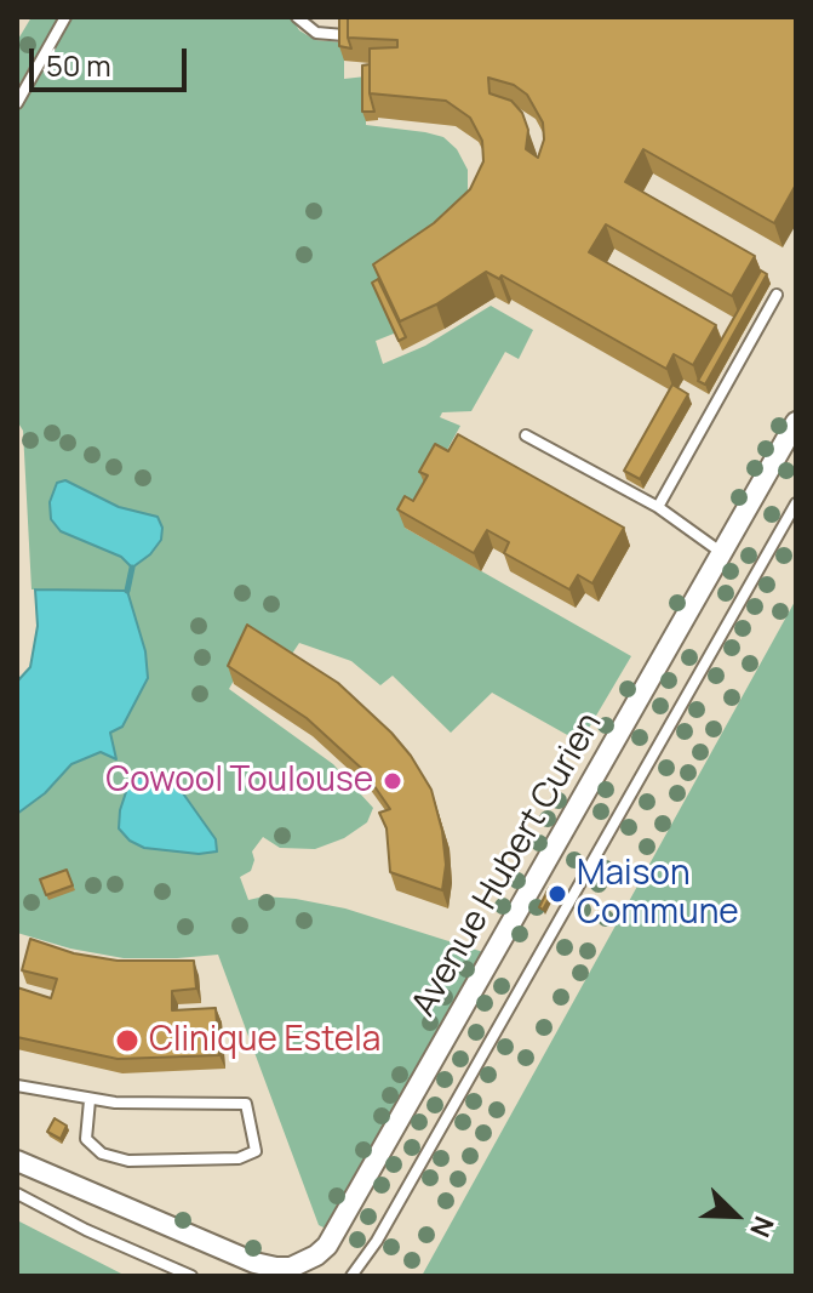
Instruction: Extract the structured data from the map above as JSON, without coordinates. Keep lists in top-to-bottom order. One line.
{"streets":{"street":["Avenue Hubert Curien"]},"places":["Cowool Toulouse","Maison Commune","Clinique Estela"],"scale_bar":"50 m","north":"bottom right"}
